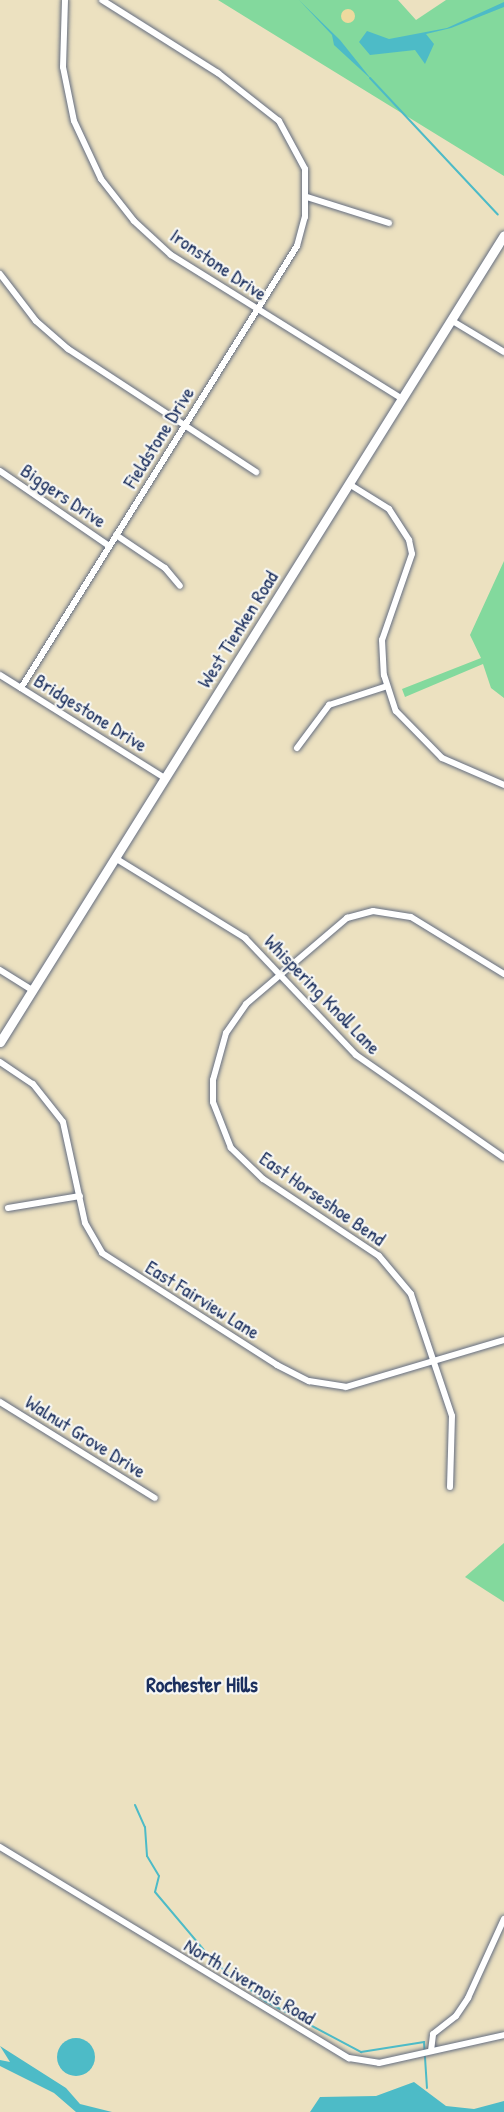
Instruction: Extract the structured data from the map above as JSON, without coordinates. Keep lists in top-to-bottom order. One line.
{"streets":{"street":["Ironstone Drive","Fieldstone Drive","Biggers Drive","West Tienken Road","Bridgestone Drive","Whispering Knoll Lane","East Horseshoe Bend","East Fairview Lane","Walnut Grove Drive","North Livernois Road"]},"crossings":[["Ironstone Drive","Fieldstone Drive"],["Ironstone Drive","West Tienken Road"],["Fieldstone Drive","Biggers Drive"],["Fieldstone Drive","Bridgestone Drive"],["West Tienken Road","Bridgestone Drive"],["West Tienken Road","Whispering Knoll Lane"],["Whispering Knoll Lane","East Horseshoe Bend"],["East Horseshoe Bend","East Fairview Lane"]],"districts":["Rochester Hills"]}
